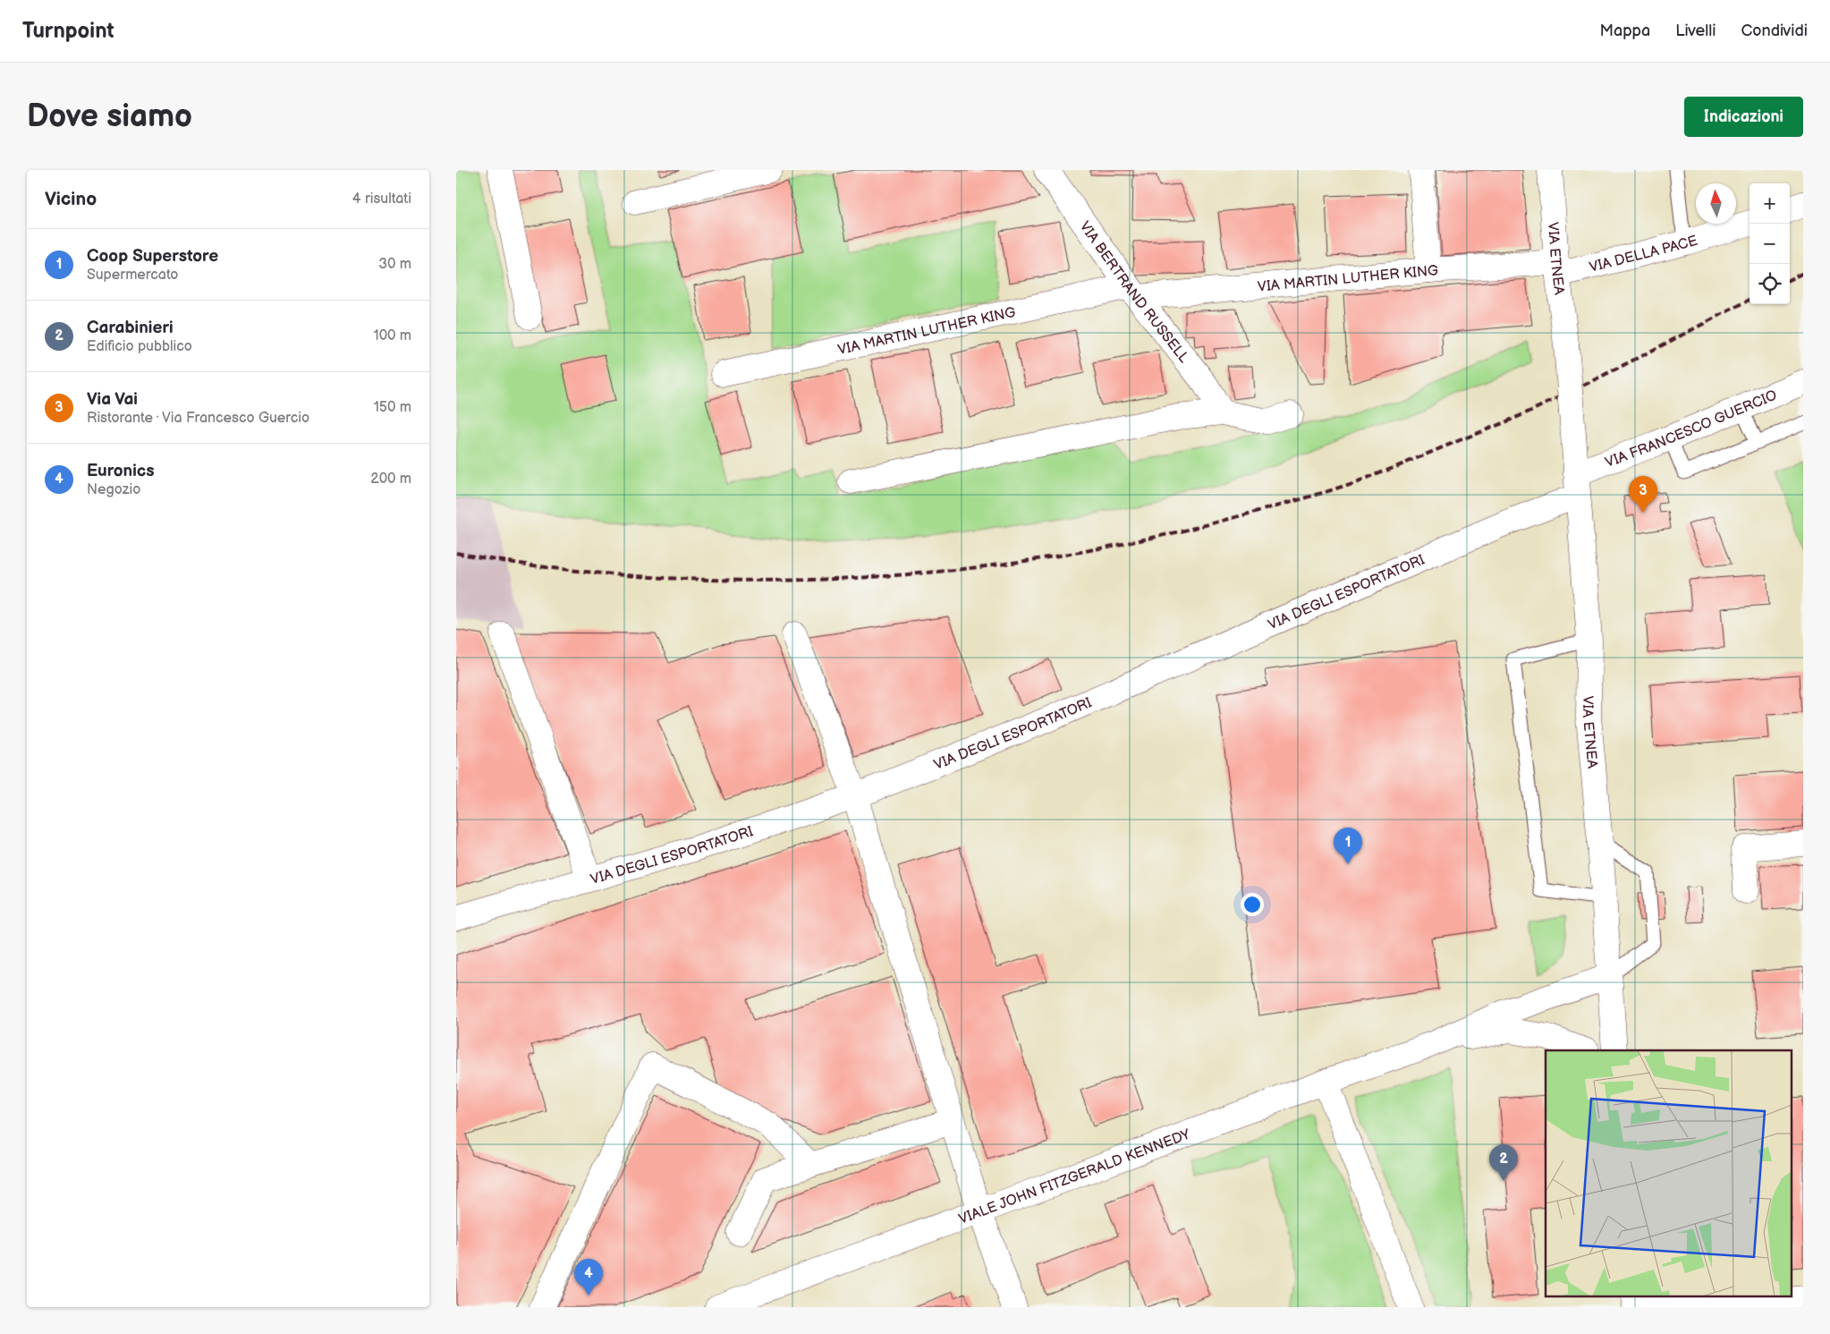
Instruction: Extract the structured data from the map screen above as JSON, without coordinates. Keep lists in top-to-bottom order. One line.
{"streets":{"street":["VIA DELLA PACE","VIA ETNEA","VIA MARTIN LUTHER KING","VIA BERTRAND RUSSELL","VIA FRANCESCO GUERCIO","VIA DEGLI ESPORTATORI","VIALE JOHN FITZGERALD KENNEDY"]},"crossings":[["VIA DELLA PACE","VIA ETNEA"],["VIA DELLA PACE","VIA MARTIN LUTHER KING"],["VIA ETNEA","VIA MARTIN LUTHER KING"],["VIA ETNEA","VIA FRANCESCO GUERCIO"],["VIA ETNEA","VIA DEGLI ESPORTATORI"],["VIA MARTIN LUTHER KING","VIA BERTRAND RUSSELL"],["VIA FRANCESCO GUERCIO","VIA DEGLI ESPORTATORI"]],"north":"top","page":{"header":"Turnpoint","nav":["Mappa","Livelli","Condividi"],"buttons":"Indicazioni","title":"Dove siamo","heading":["Vicino","4 risultati"],"map_buttons":["+","−"],"list":[{"mark":"1","name":"Coop Superstore","note":"Supermercato","value":"30 m"},{"mark":"2","name":"Carabinieri","note":"Edificio pubblico","value":"100 m"},{"mark":"3","name":"Via Vai","note":"Ristorante · Via Francesco Guercio","value":"150 m"},{"mark":"4","name":"Euronics","note":"Negozio","value":"200 m"}],"pins":["3","1","2","4"]}}
